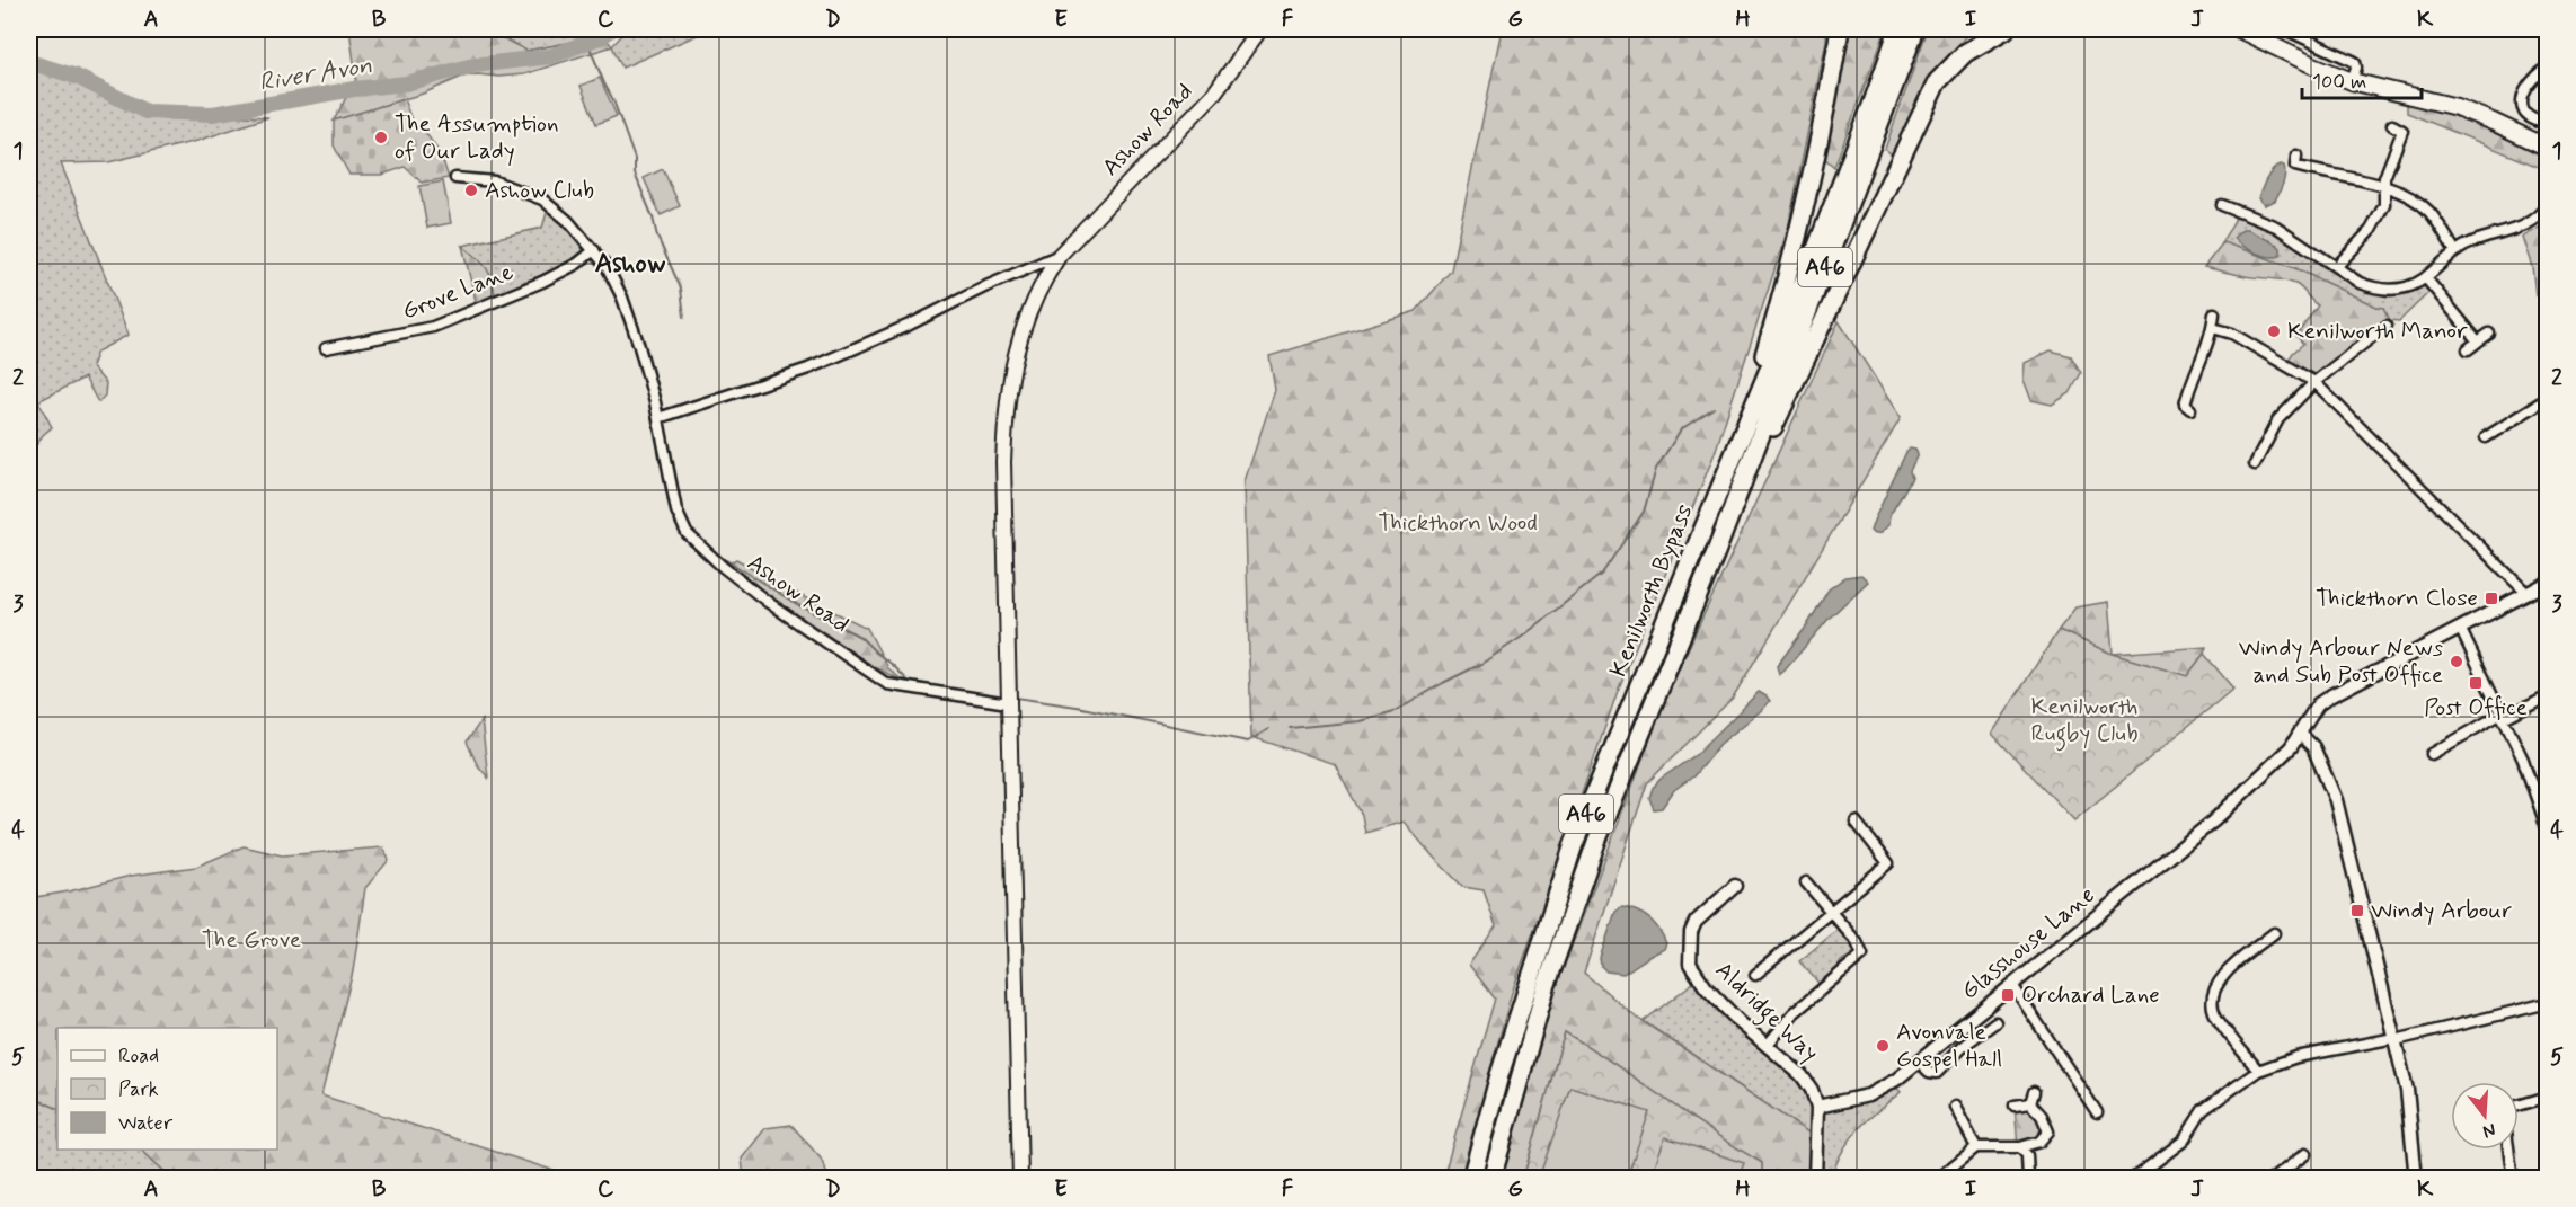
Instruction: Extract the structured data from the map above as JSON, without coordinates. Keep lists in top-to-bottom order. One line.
{"streets":{"highway":["A46","Kenilworth Bypass"],"main road":["Ashow Road"],"street":["Grove Lane","Glasshouse Lane","Aldridge Way"]},"crossings":[["Ashow Road","Grove Lane"],["Glasshouse Lane","Aldridge Way"]],"districts":["Ashow"],"water":["River Avon"],"parks":["Thickthorn Wood","Kenilworth Rugby Club","The Grove"],"places":{"other":["The Assumption of Our Lady","Ashow Club","Kenilworth Manor","Windy Arbour News and Sub Post Office","Avonvale Gospel Hall"],"transit":["Thickthorn Close","Post Office","Windy Arbour","Orchard Lane"]},"legend":["Road","Park","Water"],"scale_bar":"100 m","north":"bottom","grid":{"columns":["A","B","C","D","E","F","G","H","I","J","K"],"rows":["1","2","3","4","5"]}}
